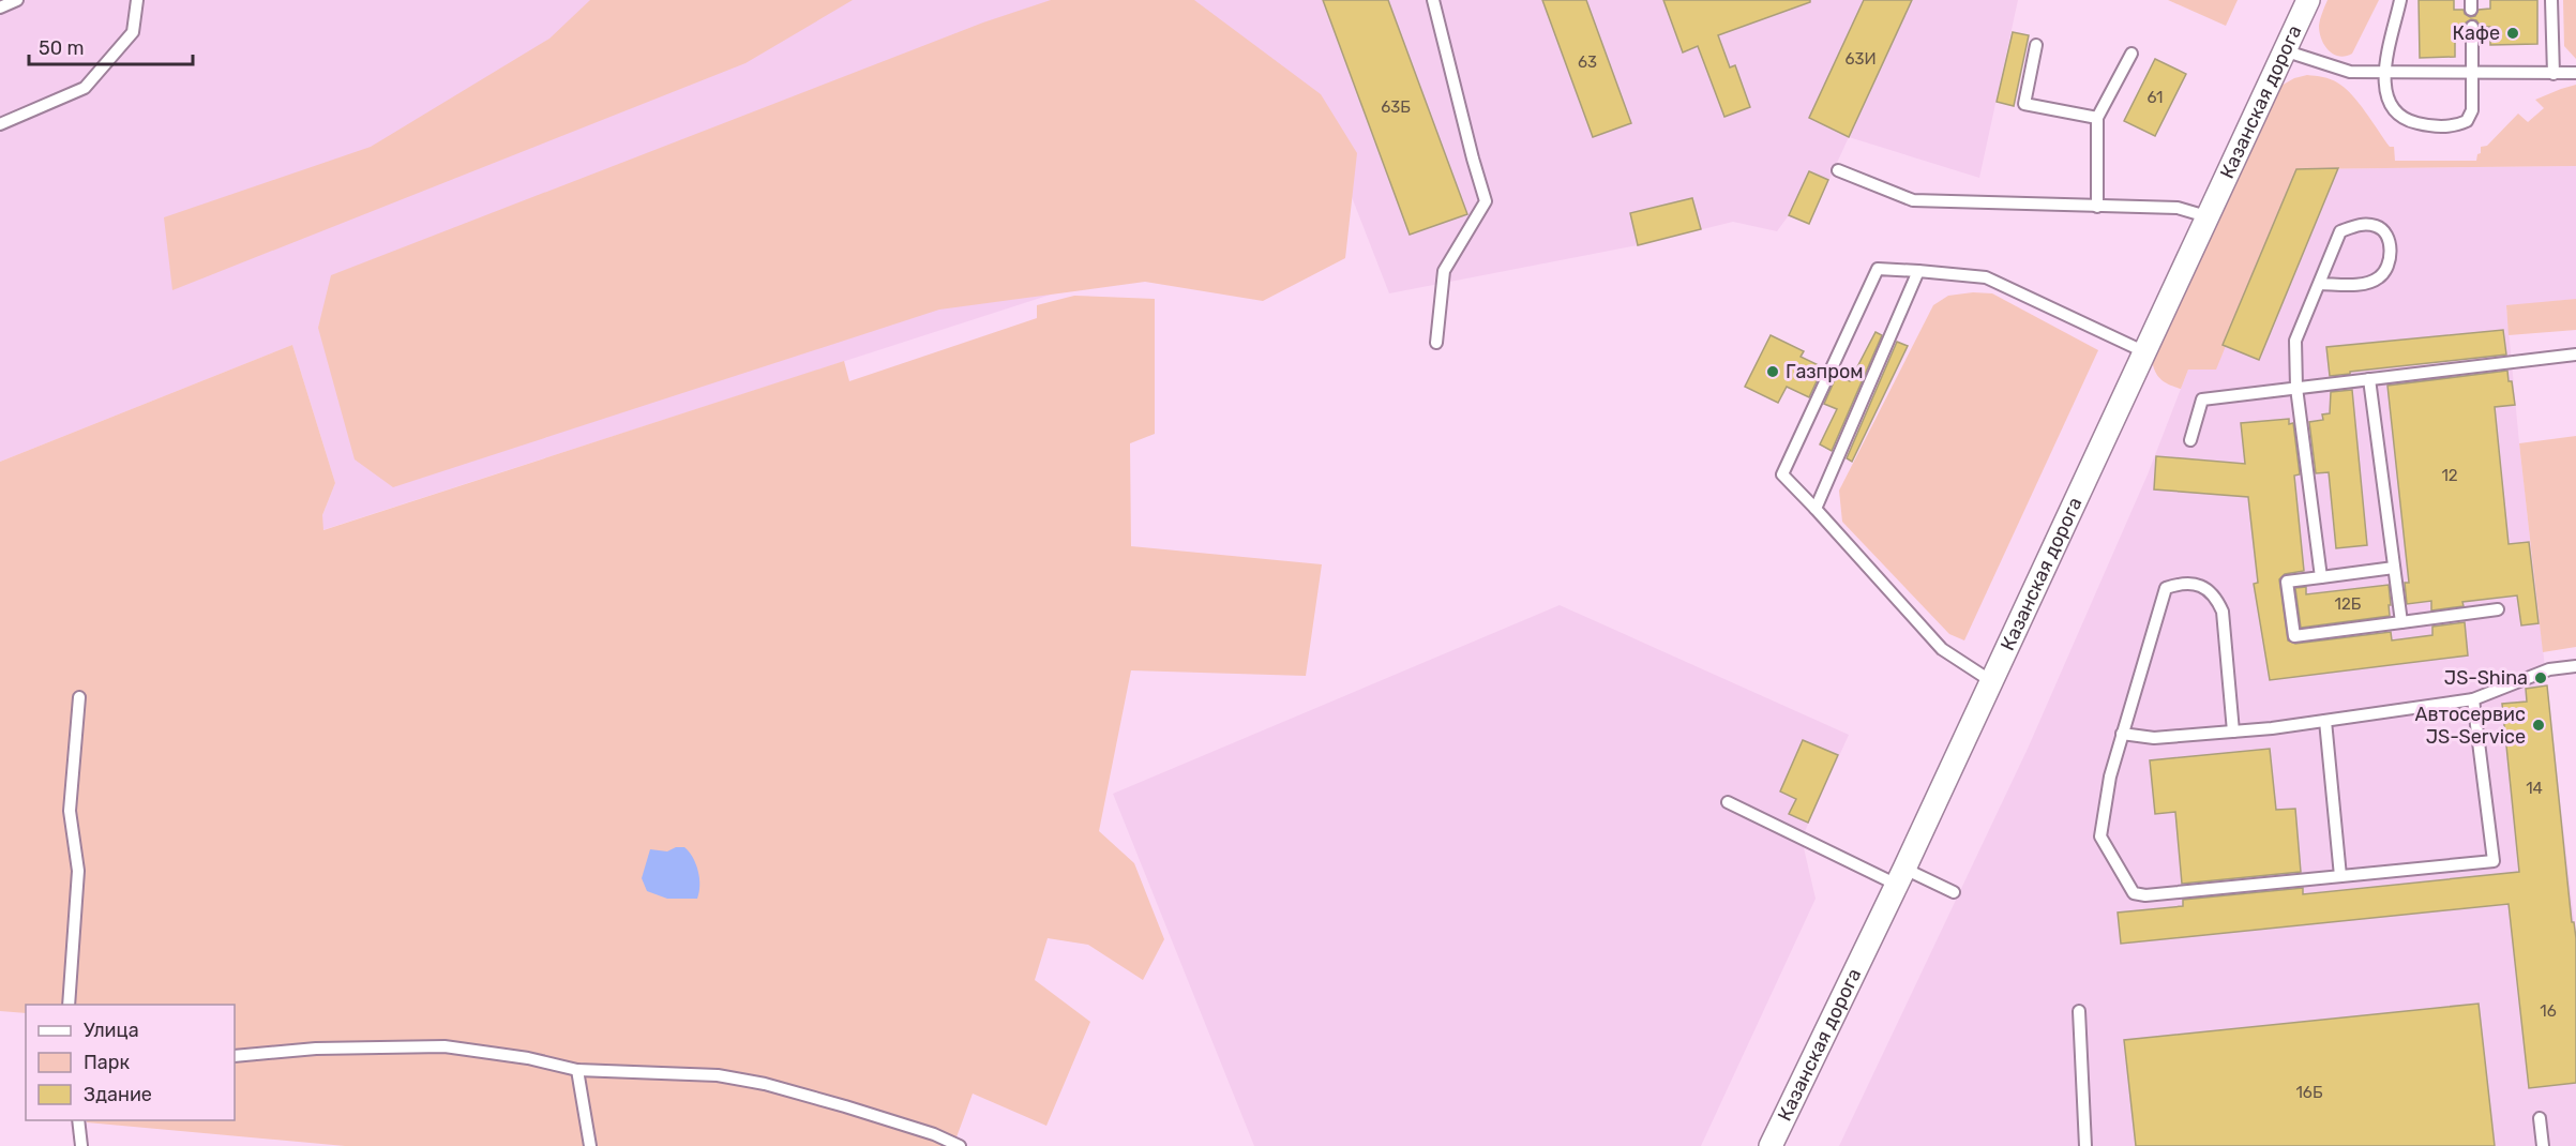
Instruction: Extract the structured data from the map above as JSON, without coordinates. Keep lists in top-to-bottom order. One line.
{"streets":{"street":["Казанская дорога"]},"places":["Кафе","Газпром","JS-Shina","Автосервис JS-Service"],"house_numbers":["63И","63","61","63Б","12","12Б","14","16","16Б"],"legend":["Улица","Парк","Здание"],"scale_bar":"50 m"}
